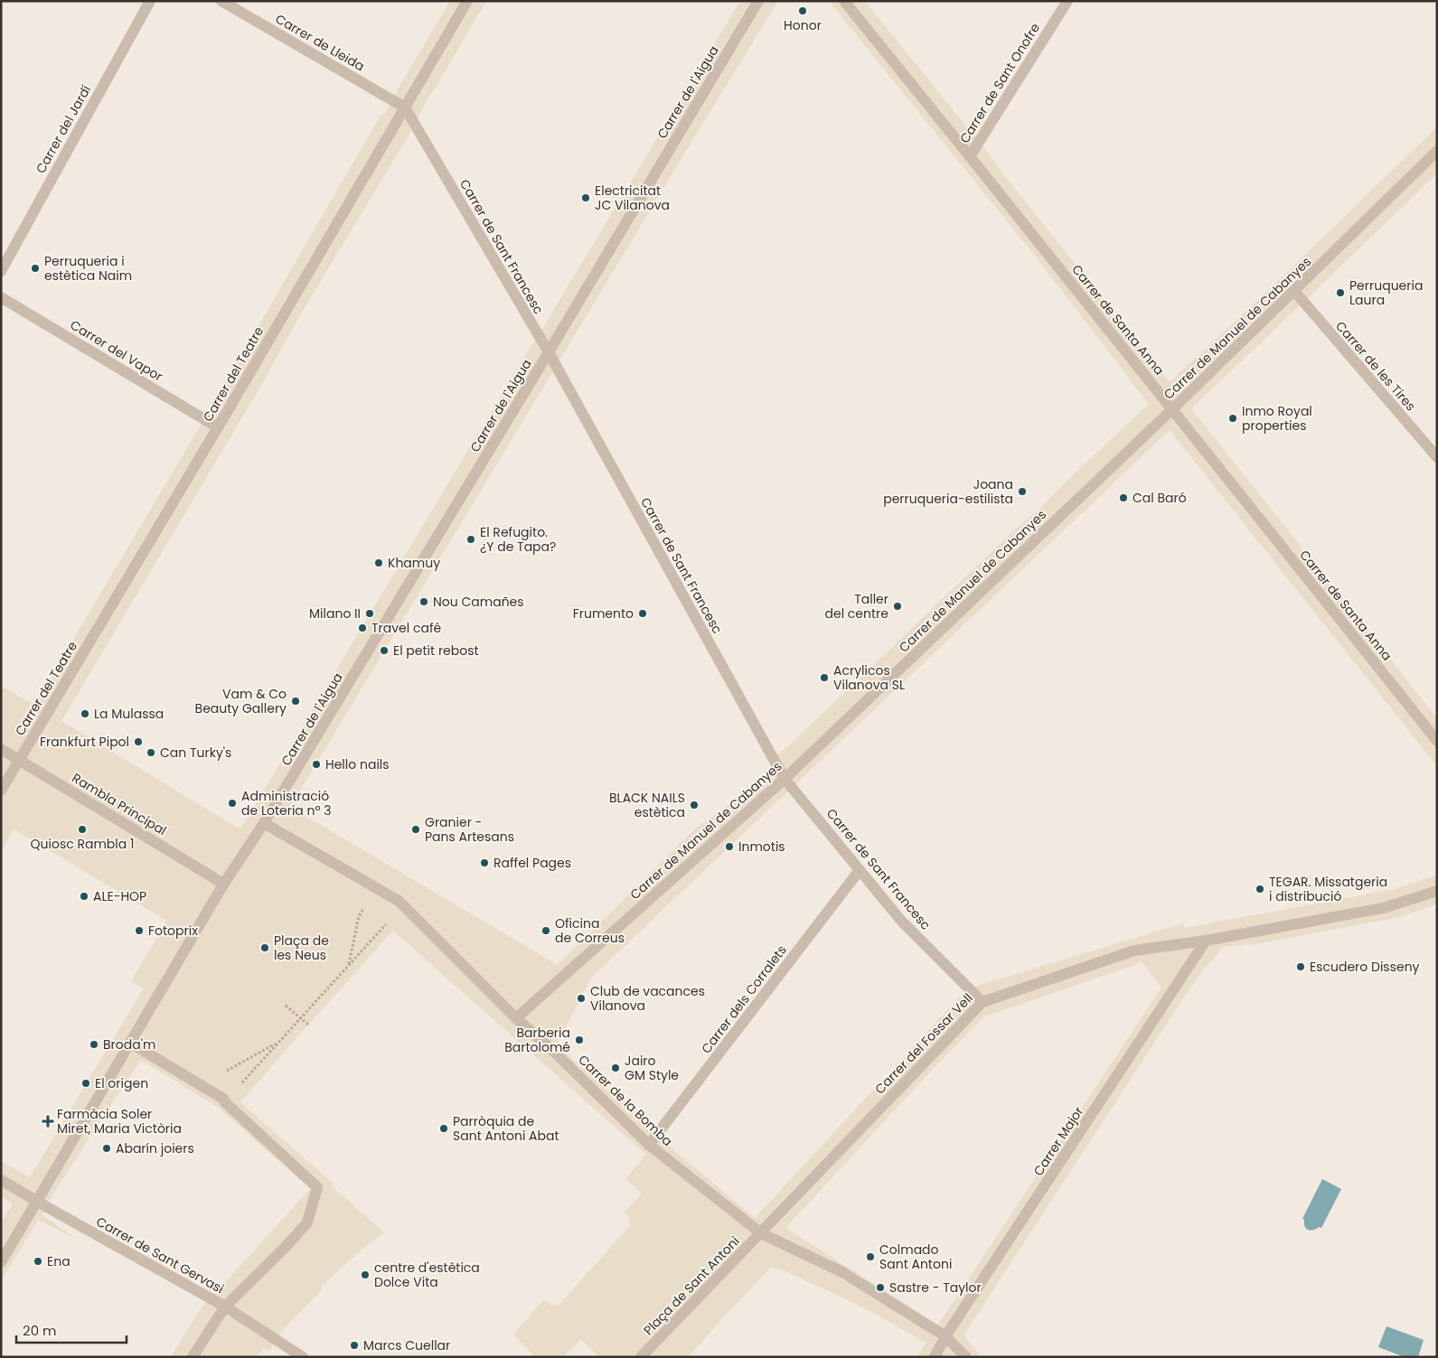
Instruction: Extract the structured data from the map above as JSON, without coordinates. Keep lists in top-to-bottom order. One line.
{"streets":{"street":["Carrer de Lleida","Carrer de Sant Onofre","Carrer de l'Aigua","Carrer del Jardí","Carrer de Sant Francesc","Carrer de Santa Anna","Carrer de Manuel de Cabanyes","Carrer del Vapor","Carrer de les Tires","Carrer del Teatre","Rambla Principal","Carrer dels Corralets","Carrer del Fossar Vell","Carrer de la Bomba","Carrer Major","Carrer de Sant Gervasi","Plaça de Sant Antoni"]},"crossings":[["Carrer de Lleida","Carrer de Sant Francesc"],["Carrer de Lleida","Carrer del Teatre"],["Carrer de Sant Onofre","Carrer de Santa Anna"],["Carrer de l'Aigua","Carrer de Sant Francesc"],["Carrer de Sant Francesc","Carrer de Manuel de Cabanyes"],["Carrer de Sant Francesc","Carrer del Teatre"],["Carrer de Sant Francesc","Carrer dels Corralets"],["Carrer de Sant Francesc","Carrer del Fossar Vell"],["Carrer de Santa Anna","Carrer de Manuel de Cabanyes"],["Carrer de Manuel de Cabanyes","Carrer de les Tires"],["Carrer de Manuel de Cabanyes","Carrer de la Bomba"],["Carrer del Vapor","Carrer del Teatre"],["Carrer del Teatre","Rambla Principal"],["Carrer dels Corralets","Carrer de la Bomba"],["Carrer del Fossar Vell","Carrer de la Bomba"],["Carrer del Fossar Vell","Carrer Major"],["Carrer del Fossar Vell","Plaça de Sant Antoni"],["Carrer de la Bomba","Carrer Major"],["Carrer de la Bomba","Plaça de Sant Antoni"]],"places":{"other":["Honor","Electricitat JC Vilanova","Perruqueria i estètica Naim","Perruqueria Laura","Inmo Royal properties","Joana perruqueria-estilista","Cal Baró","El Refugito. ¿Y de Tapa?","Khamuy","Nou Camañes","Taller del centre","Milano II","Frumento","Travel café","El petit rebost","Acrylicos Vilanova SL","Vam & Co Beauty Gallery","La Mulassa","Frankfurt Pipol","Can Turky's","Hello nails","Administració de Loteria nº 3","BLACK NAILS estètica","Quiosc Rambla 1","Granier - Pans Artesans","Inmotis","Raffel Pages","TEGAR. Missatgeria i distribució","ALE-HOP","Fotoprix","Oficina de Correus","Plaça de les Neus","Escudero Disseny","Club de vacances Vilanova","Barberia Bartolomé","Broda'm","Jairo GM Style","El origen","Parròquia de Sant Antoni Abat","Abarín joiers","Colmado Sant Antoni","Ena","centre d'estètica Dolce Vita","Sastre - Taylor","Marcs Cuellar"],"health":["Farmàcia Soler Miret, Maria Victòria"]},"scale_bar":"20 m"}
